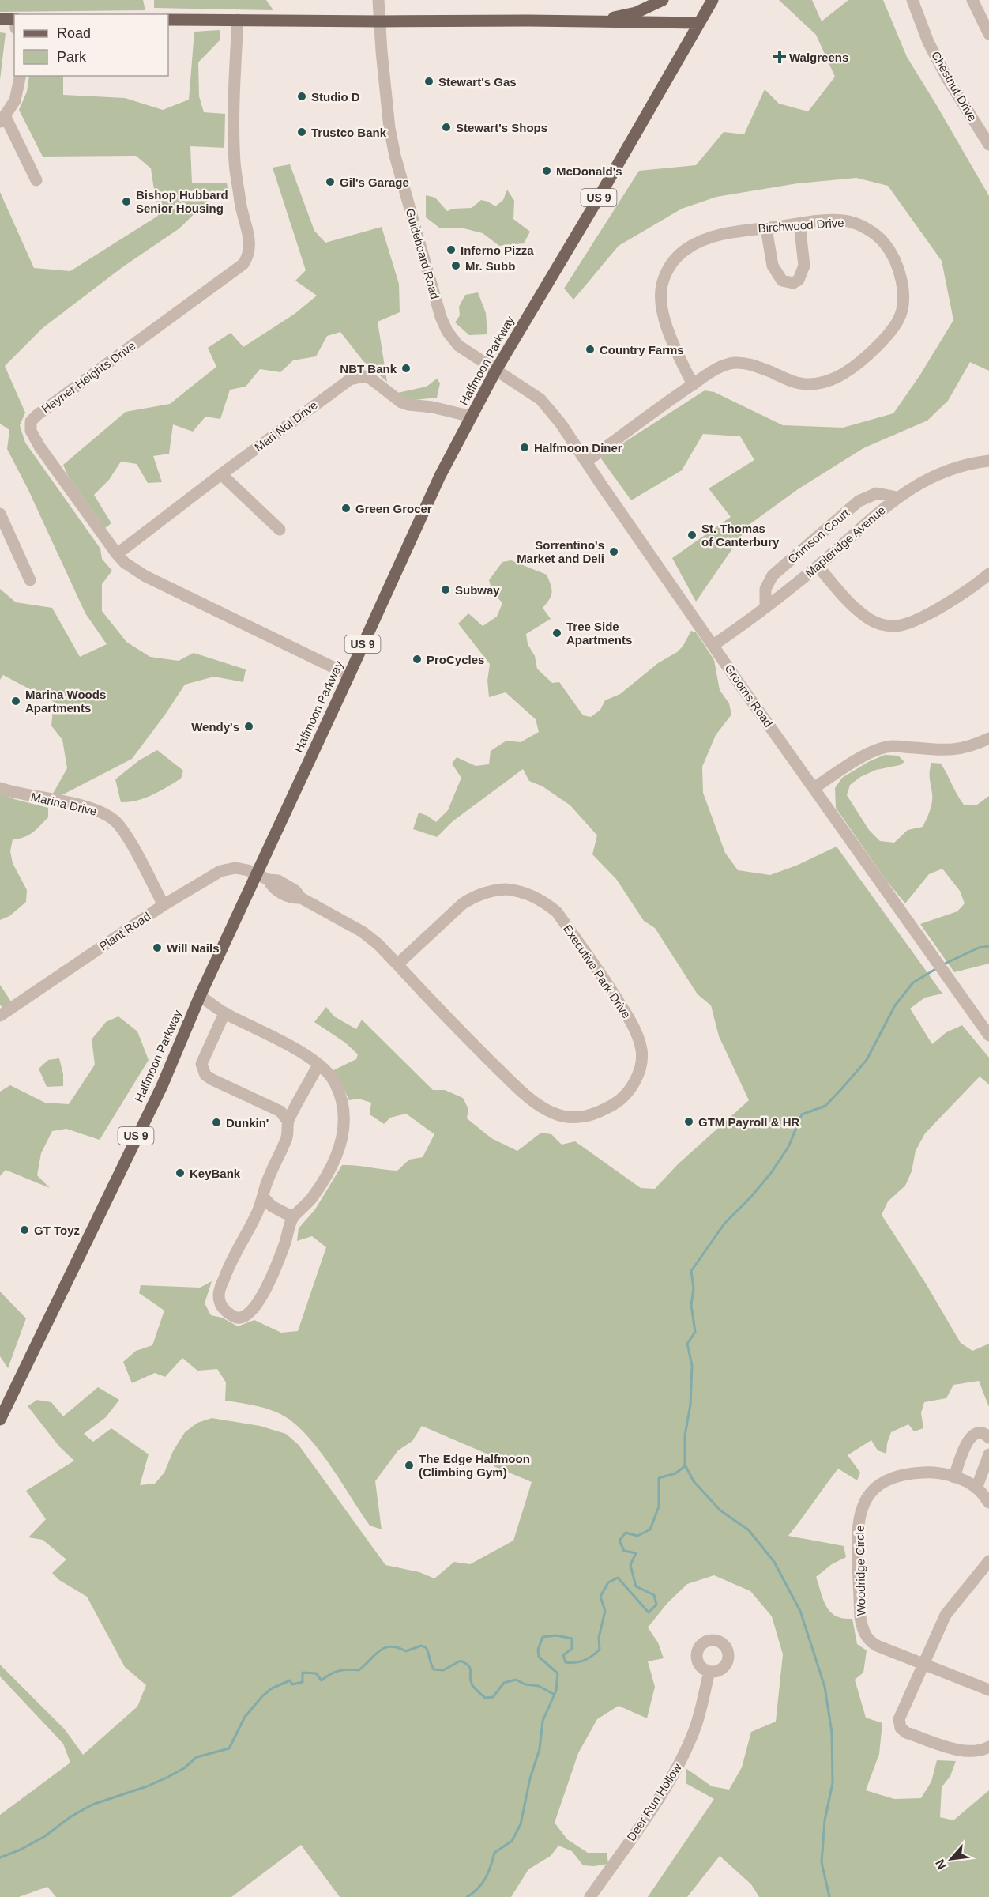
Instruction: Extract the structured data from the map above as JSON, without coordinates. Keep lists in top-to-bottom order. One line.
{"streets":{"main road":["US 9","Halfmoon Parkway"],"street":["Chestnut Drive","Birchwood Drive","Guideboard Road","Hayner Heights Drive","Mari Nol Drive","Crimson Court","Mapleridge Avenue","Grooms Road","Marina Drive","Plant Road","Executive Park Drive","Woodridge Circle","Deer Run Hollow"]},"crossings":[["Birchwood Drive","Grooms Road"],["Guideboard Road","Halfmoon Parkway"],["Guideboard Road","Grooms Road"],["Halfmoon Parkway","Hayner Heights Drive"],["Halfmoon Parkway","Mari Nol Drive"],["Halfmoon Parkway","Grooms Road"],["Halfmoon Parkway","Plant Road"],["Halfmoon Parkway","Executive Park Drive"],["Hayner Heights Drive","Mari Nol Drive"],["Crimson Court","Mapleridge Avenue"],["Mapleridge Avenue","Grooms Road"],["Marina Drive","Plant Road"],["Plant Road","Executive Park Drive"]],"places":{"health":["Walgreens"],"other":["Stewart's Gas","Studio D","Stewart's Shops","Trustco Bank","McDonald's","Gil's Garage","Bishop Hubbard Senior Housing","Inferno Pizza","Mr. Subb","Country Farms","NBT Bank","Halfmoon Diner","Green Grocer","St. Thomas of Canterbury","Sorrentino's Market and Deli","Subway","Tree Side Apartments","ProCycles","Marina Woods Apartments","Wendy's","Will Nails","GTM Payroll & HR","Dunkin'","KeyBank","GT Toyz","The Edge Halfmoon (Climbing Gym)"]},"legend":["Road","Park"],"north":"bottom left"}
